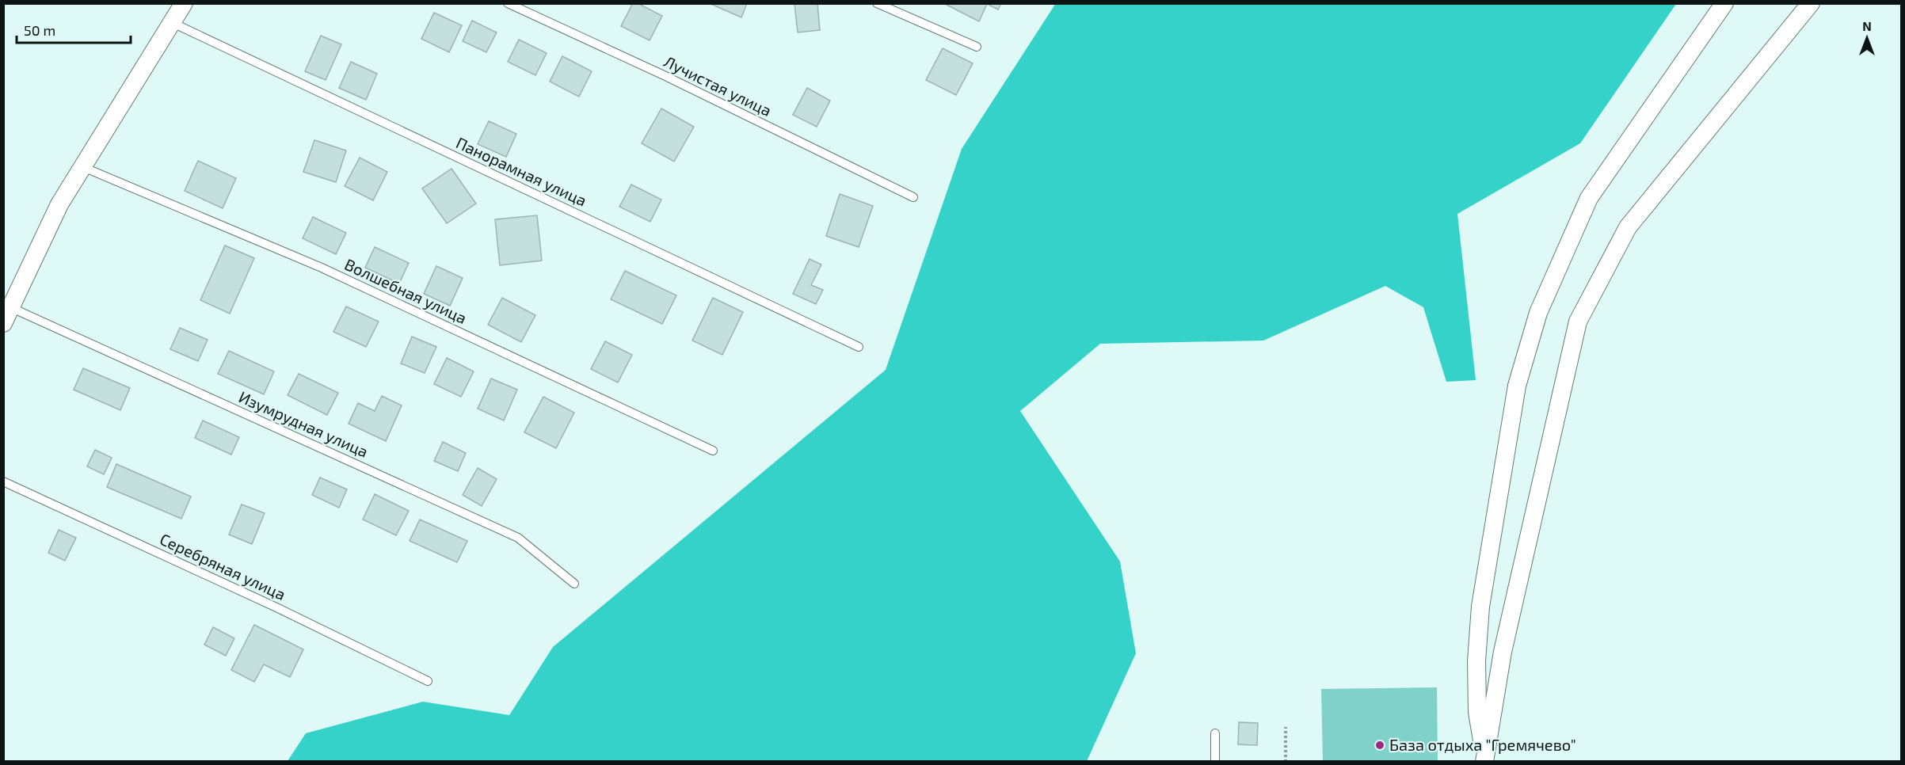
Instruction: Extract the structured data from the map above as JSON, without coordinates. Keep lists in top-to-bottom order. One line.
{"streets":{"lane":["Лучистая улица","Панорамная улица","Волшебная улица","Изумрудная улица","Серебряная улица"]},"places":["База отдыха \"Гремячево\""],"scale_bar":"50 m","north":"top"}
